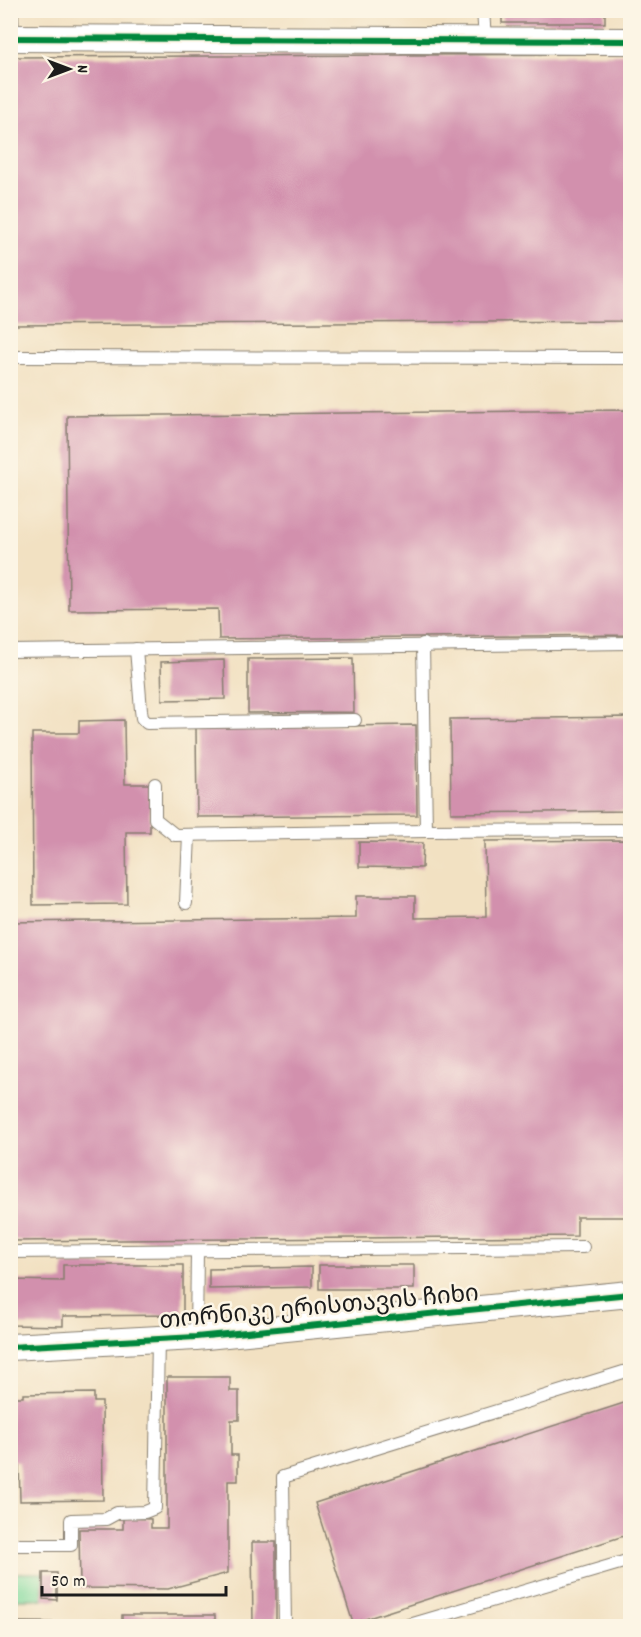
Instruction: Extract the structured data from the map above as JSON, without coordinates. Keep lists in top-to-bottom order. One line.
{"streets":{"street":["თორნიკე ერისთავის ჩიხი"]},"scale_bar":"50 m","north":"right"}
